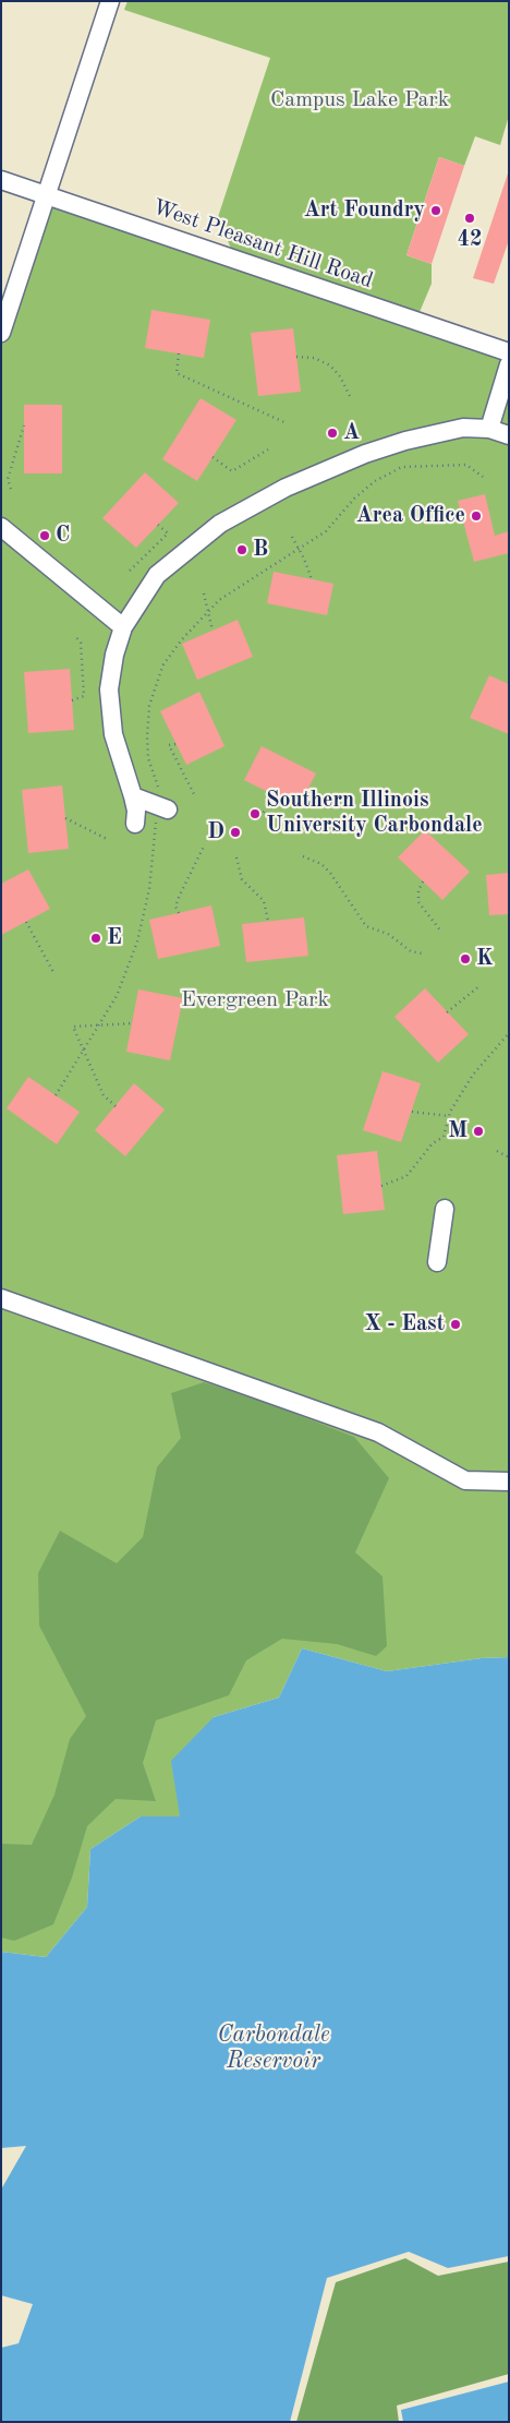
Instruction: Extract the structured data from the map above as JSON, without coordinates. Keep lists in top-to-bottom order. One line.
{"streets":{"street":["West Pleasant Hill Road"]},"water":["Carbondale Reservoir"],"parks":["Campus Lake Park","Evergreen Park"],"places":["Art Foundry","42","A","Area Office","C","B","Southern Illinois University Carbondale","D","E","K","M","X - East"]}
